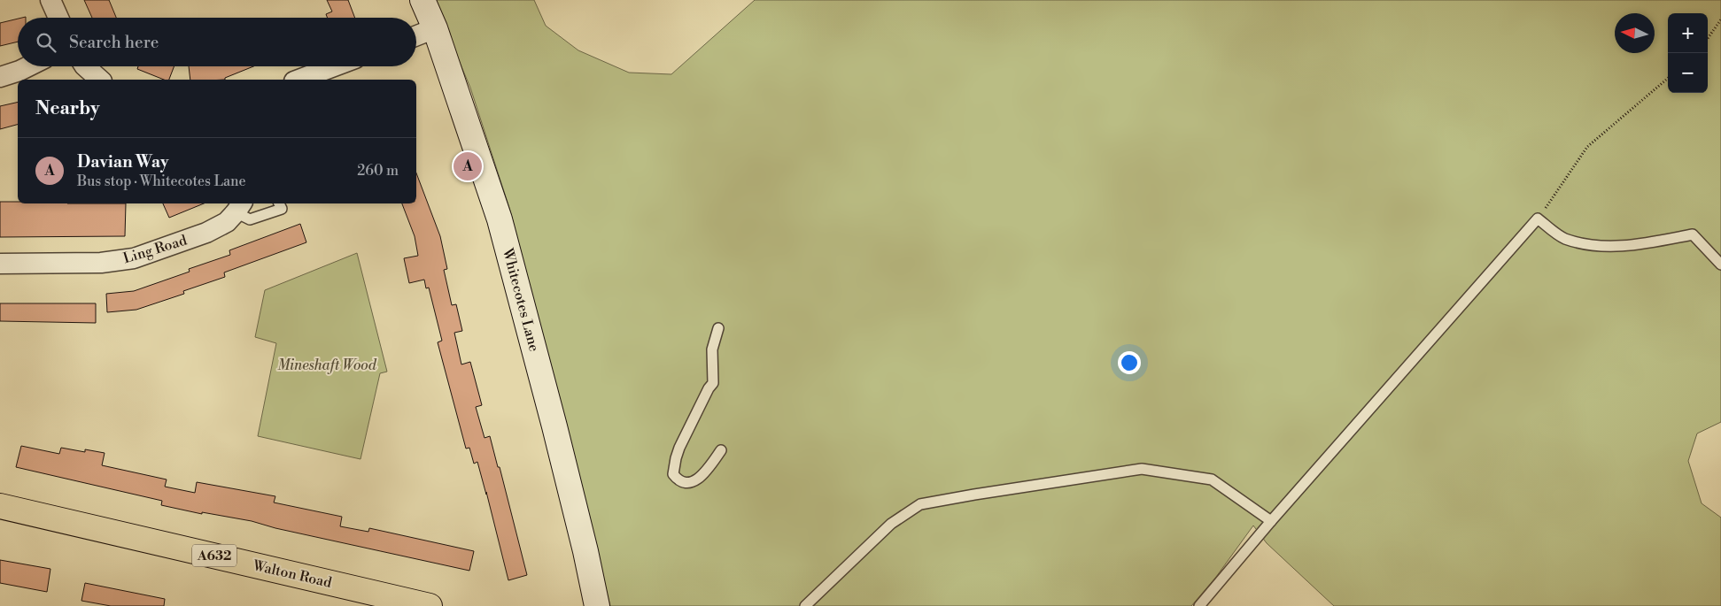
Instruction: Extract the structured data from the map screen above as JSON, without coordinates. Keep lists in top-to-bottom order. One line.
{"streets":{"main road":["A632","Walton Road"],"street":["Ling Road","Whitecotes Lane"]},"parks":["Mineshaft Wood"],"north":"left","page":{"map_buttons":["+","−"],"search":"Search here","heading":"Nearby","list":[{"mark":"A","name":"Davian Way","note":"Bus stop · Whitecotes Lane","value":"260 m"}],"pins":"A"}}
